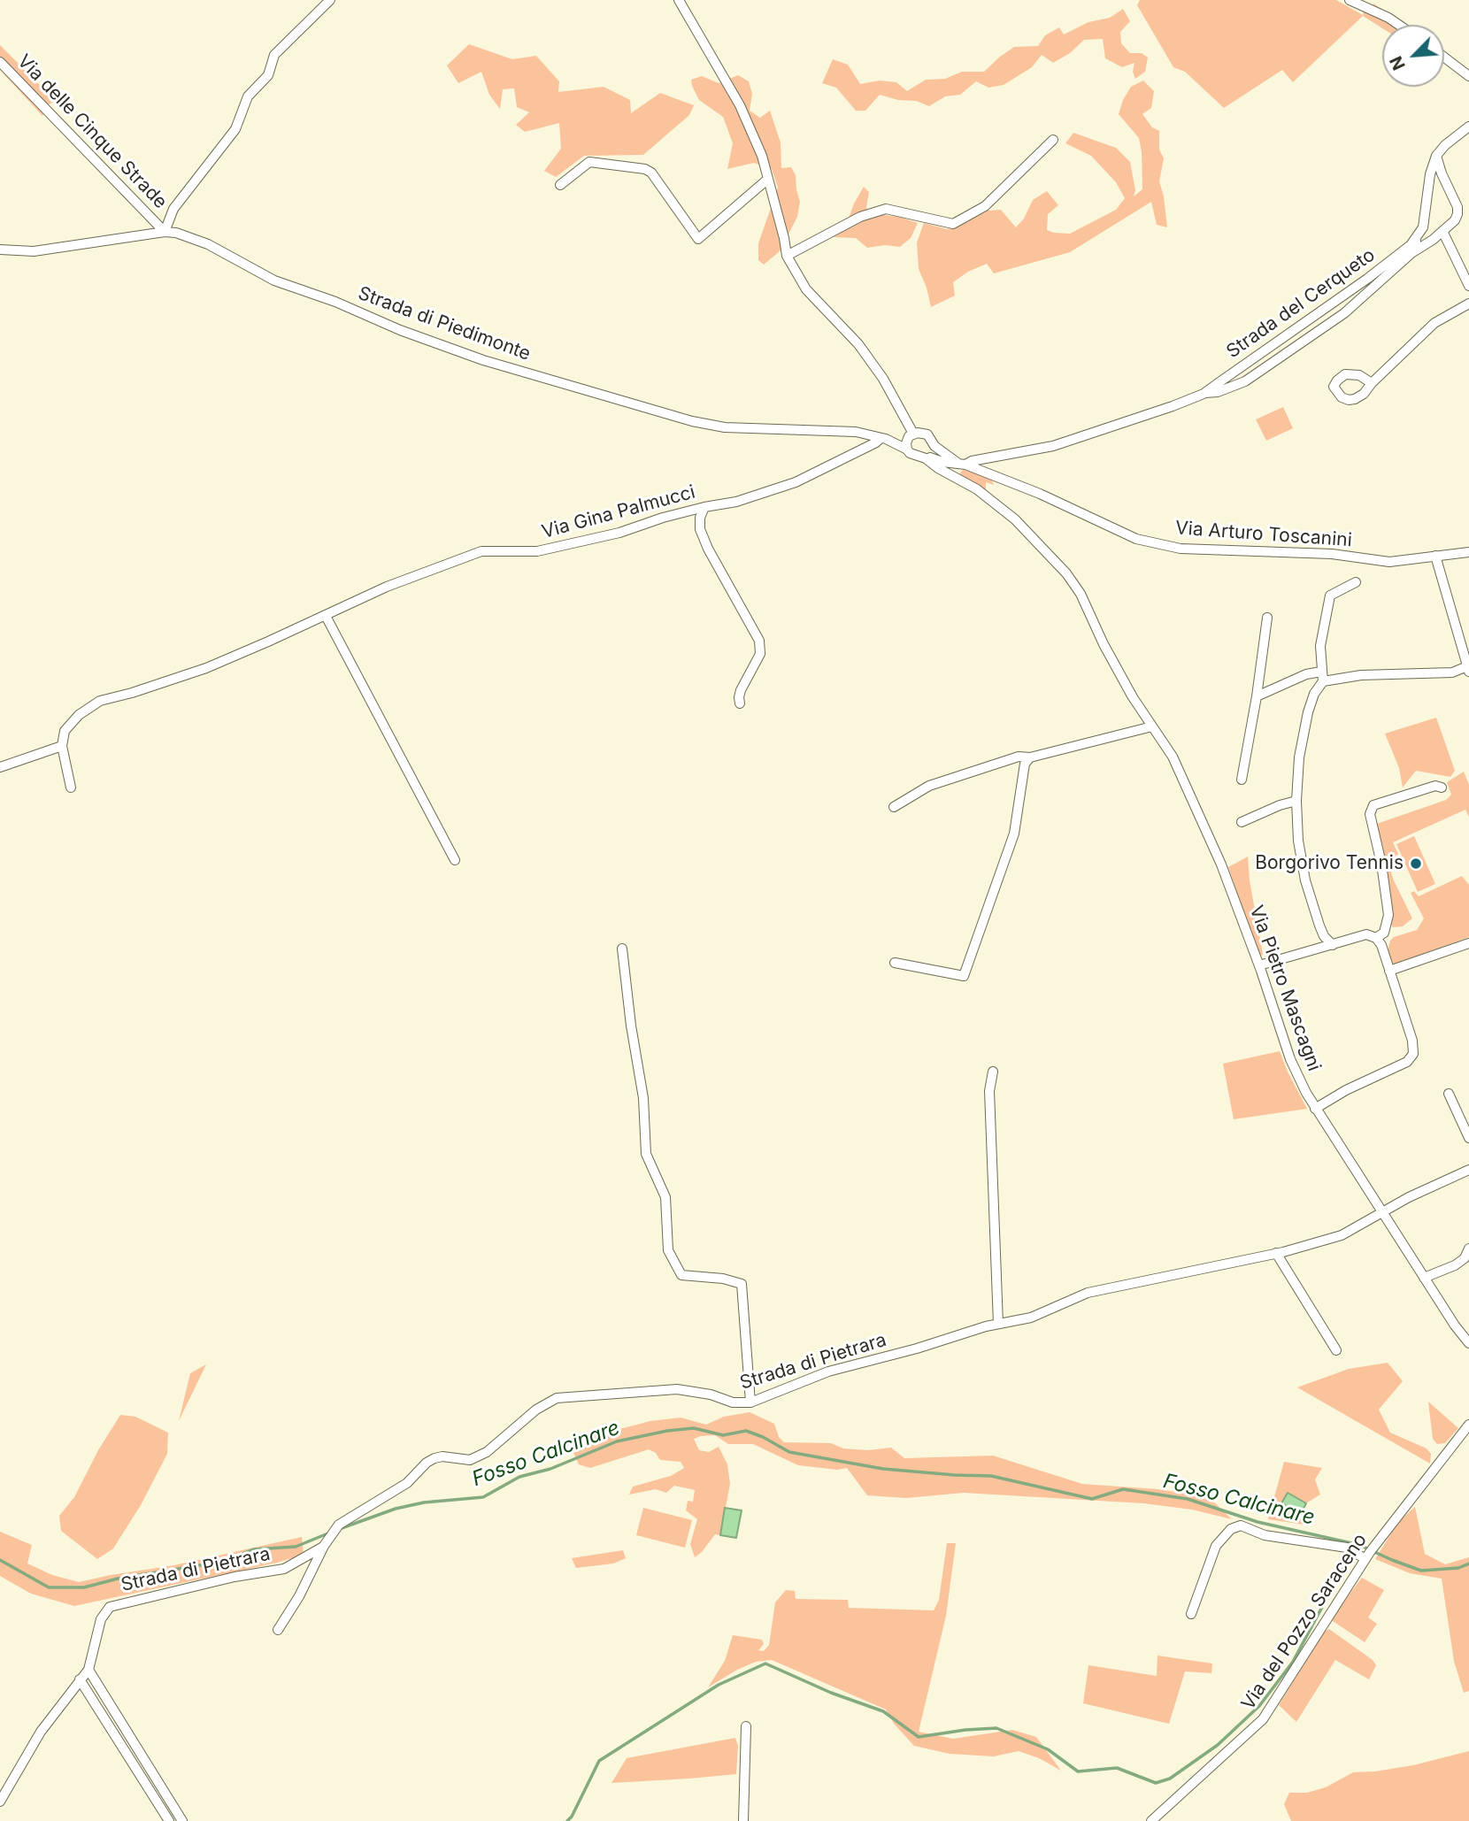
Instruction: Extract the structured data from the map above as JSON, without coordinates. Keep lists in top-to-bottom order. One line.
{"streets":{"street":["Via delle Cinque Strade","Strada del Cerqueto","Strada di Piedimonte","Via Gina Palmucci","Via Arturo Toscanini","Via Pietro Mascagni","Strada di Pietrara","Via del Pozzo Saraceno"]},"crossings":[["Via delle Cinque Strade","Strada di Piedimonte"],["Strada del Cerqueto","Via Arturo Toscanini"],["Strada di Piedimonte","Via Gina Palmucci"],["Strada di Piedimonte","Via Arturo Toscanini"],["Strada di Piedimonte","Via Pietro Mascagni"],["Via Arturo Toscanini","Via Pietro Mascagni"],["Via Pietro Mascagni","Strada di Pietrara"]],"water":["Fosso Calcinare"],"places":["Borgorivo Tennis"],"north":"bottom left"}
